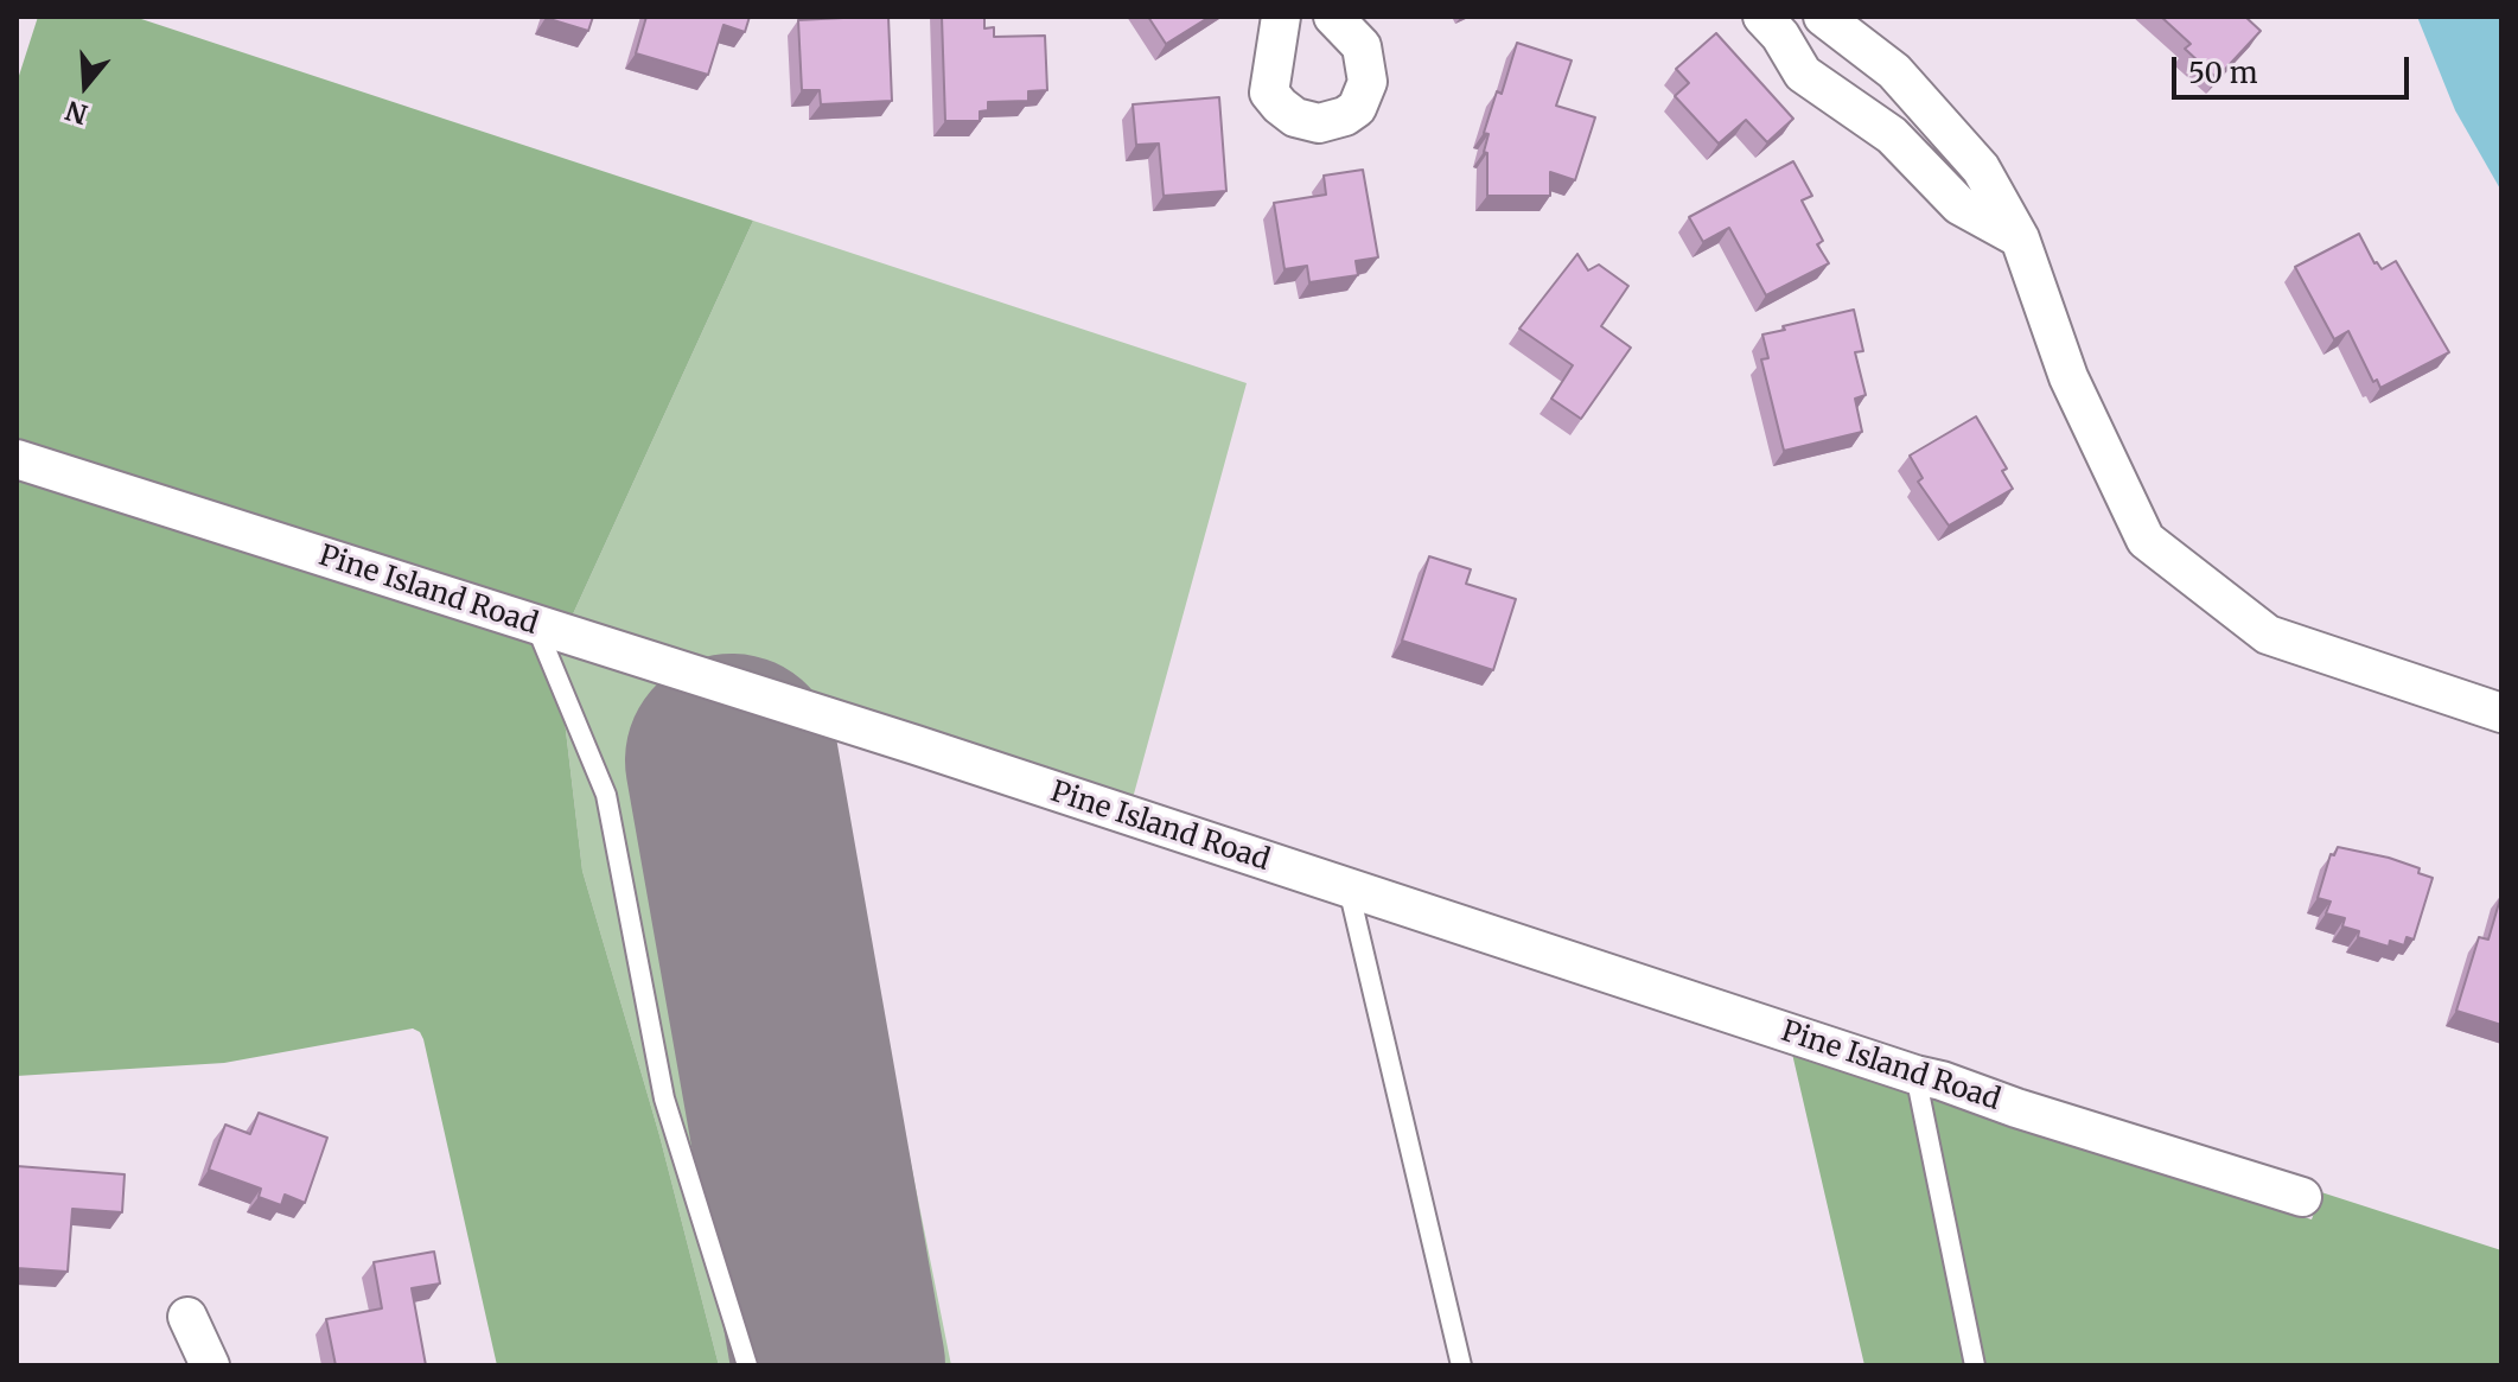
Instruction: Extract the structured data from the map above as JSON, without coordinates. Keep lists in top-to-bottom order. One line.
{"streets":{"street":["Pine Island Road"]},"scale_bar":"50 m","north":"bottom"}
